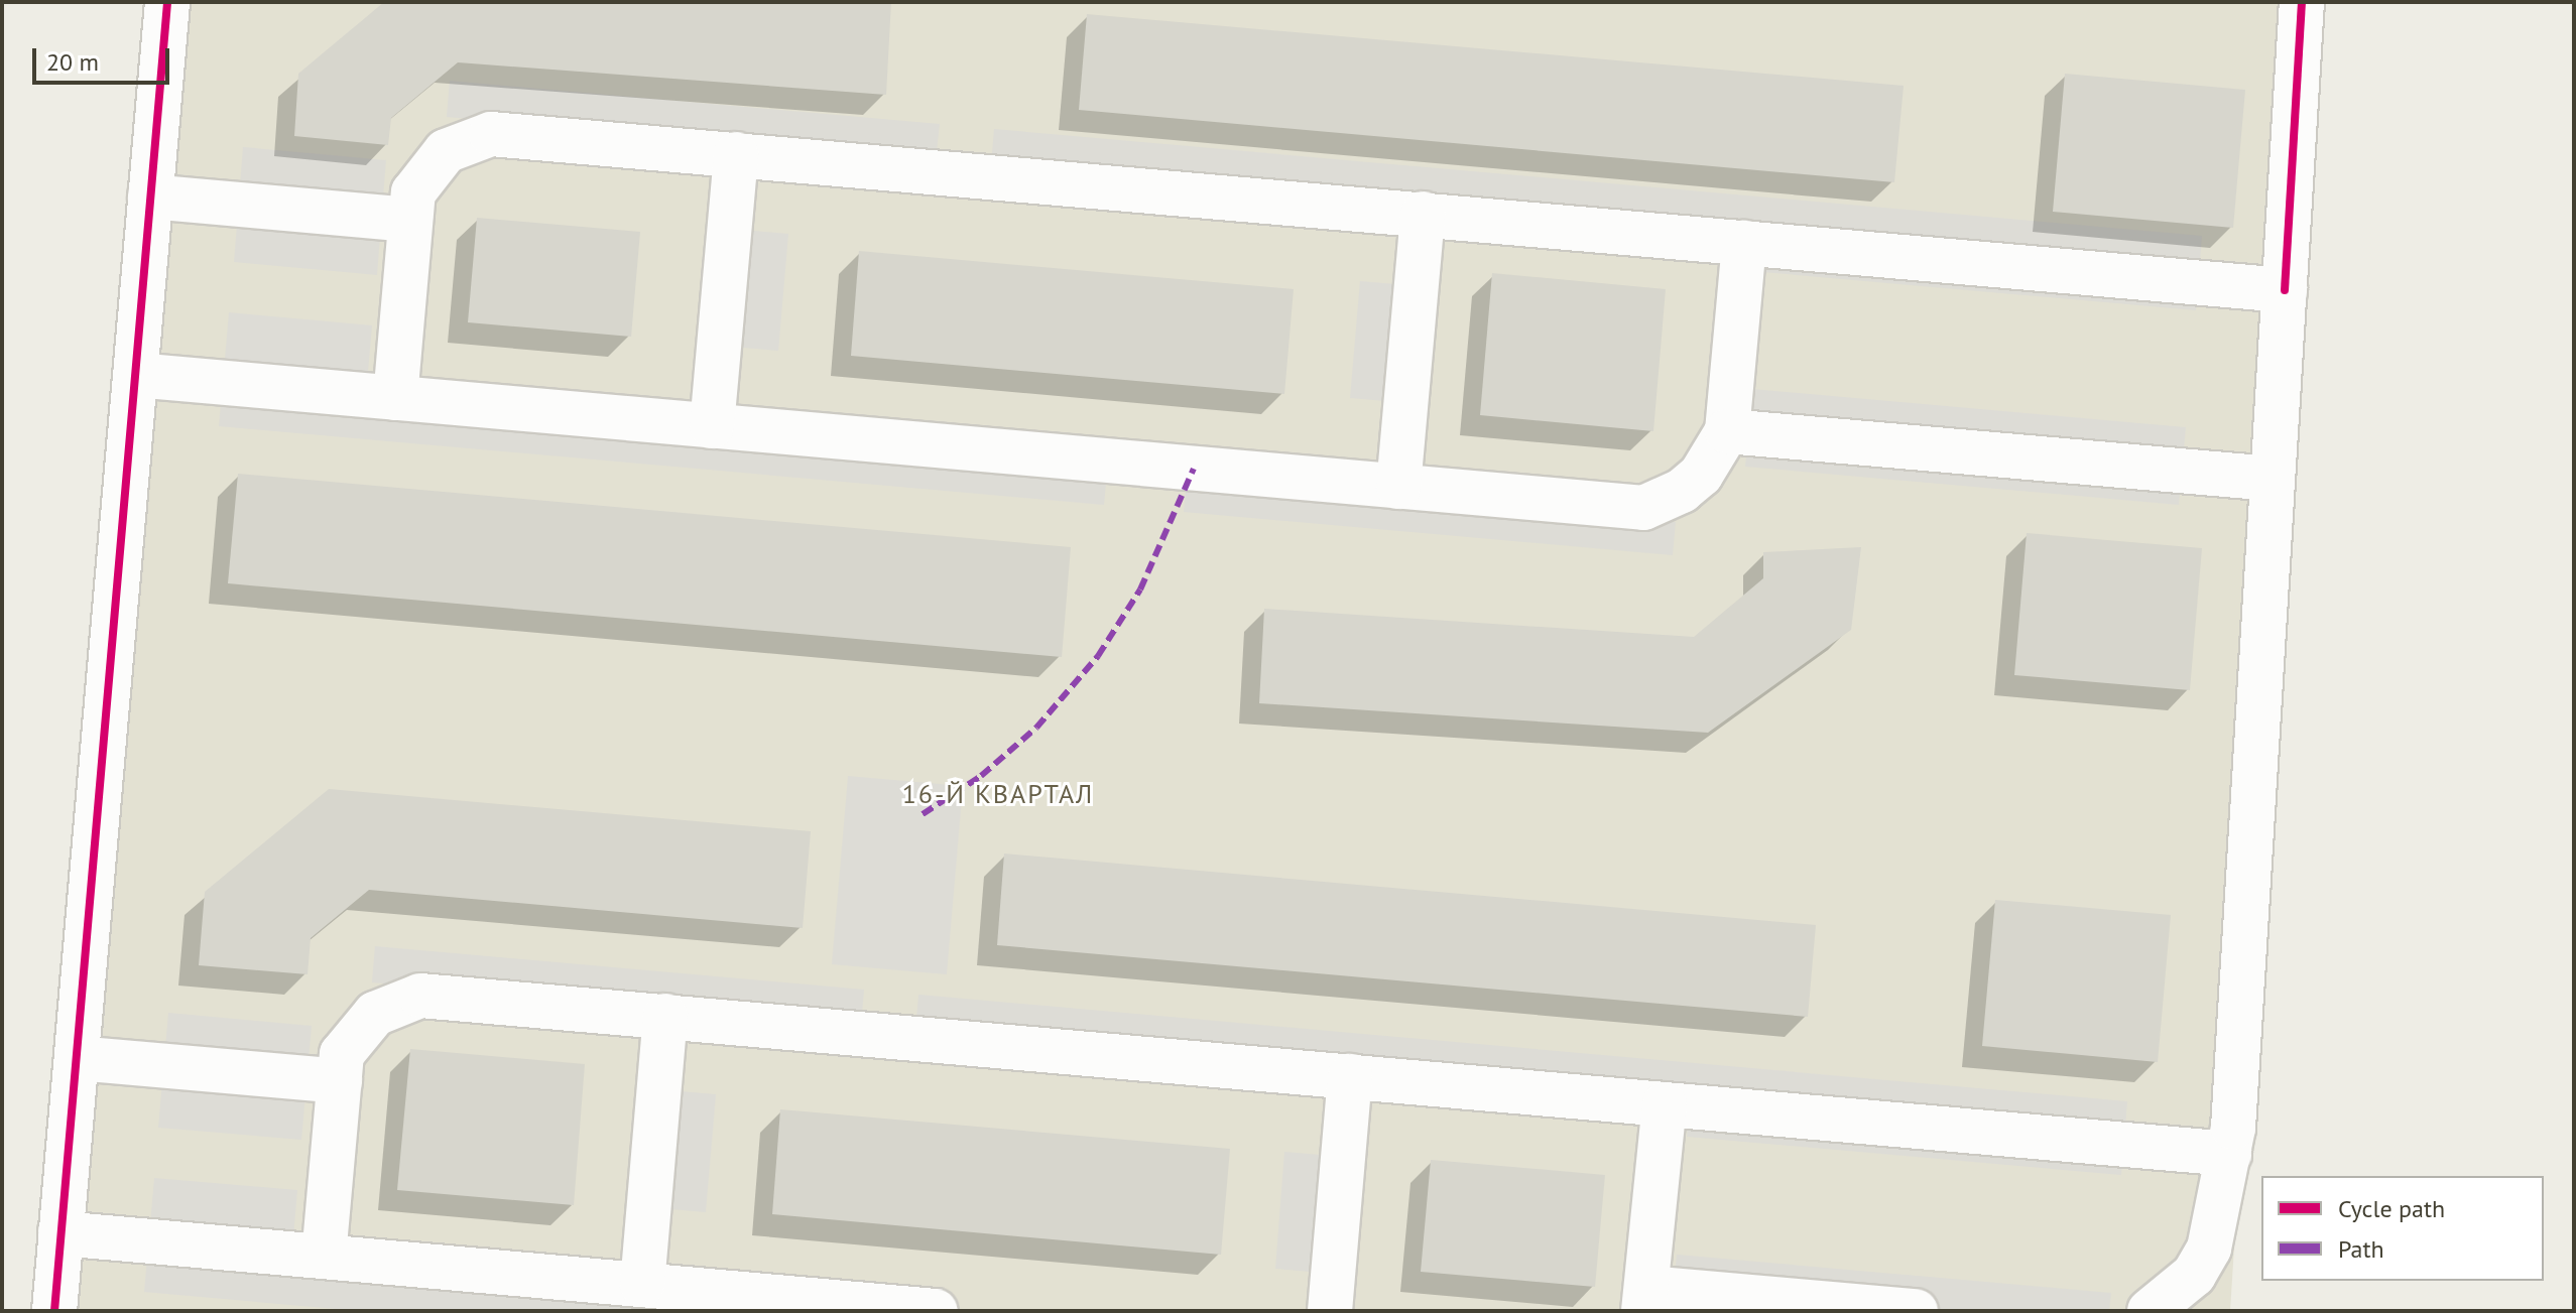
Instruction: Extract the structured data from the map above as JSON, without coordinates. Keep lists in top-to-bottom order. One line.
{"districts":["16-Й КВАРТАЛ"],"legend":["Cycle path","Path"],"scale_bar":"20 m"}
